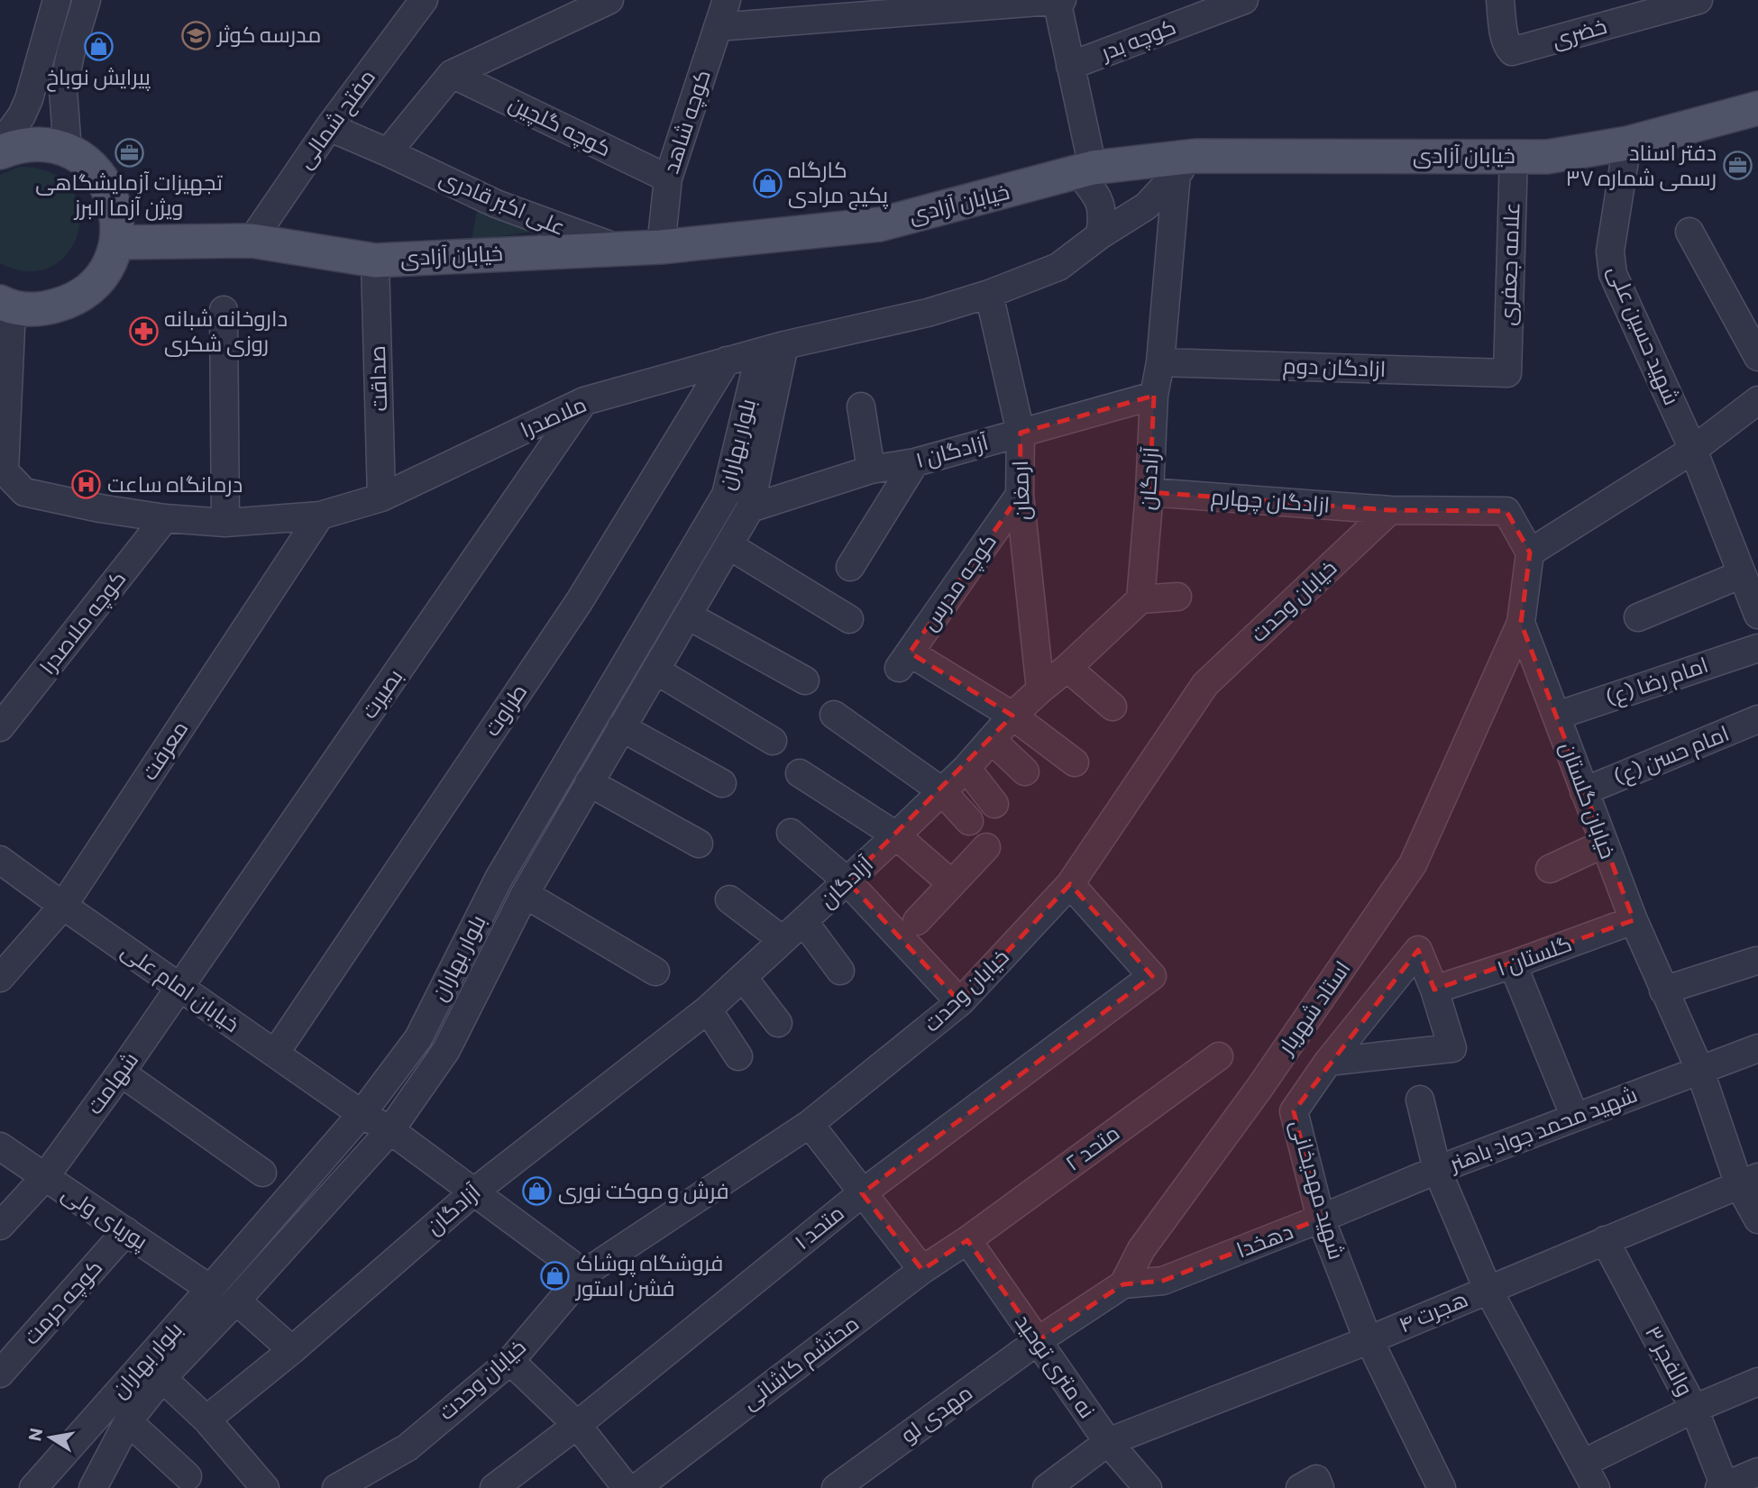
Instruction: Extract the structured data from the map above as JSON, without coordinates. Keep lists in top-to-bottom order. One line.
{"streets":{"main road":["خیابان آزادی"],"street":["خضری","کوچه بدر","مفتح شمالی","کوچه شاهد","کوچه گلچین","علی اکبر قادری","علامه جعفری","شهید حسین علی","ازادگان دوم","صداقت","ملاصدرا","بلوار بهاران","آزادگان ۱","آزادگان","ارمغان","ازادگان چهارم","کوچه مدرس","خیابان وحدت","کوچه ملاصدرا","امام رضا (ع)","بصیرت","طراوت","معرفت","امام حسن (ع)","خیابان گلستان","گلستان ۱","خیابان امام علی","استاد شهریار","شهامت","شهید محمد جواد باهنر","متحد ۲","شهید مهدیخانی","پوریای ولی","متحد ۱","دهخدا","کوچه حرمت","هجرت ۴","والفجر ۳","محتشم کاشانی","نه متری توحید","مهدی لو"]},"crossings":[["مفتح شمالی","خیابان آزادی"],["مفتح شمالی","علی اکبر قادری"],["کوچه شاهد","کوچه گلچین"],["کوچه شاهد","خیابان آزادی"],["خیابان آزادی","علی اکبر قادری"],["خیابان آزادی","علامه جعفری"],["خیابان آزادی","شهید حسین علی"],["خیابان آزادی","صداقت"],["خیابان آزادی","ملاصدرا"],["خیابان آزادی","آزادگان"],["علامه جعفری","ازادگان دوم"],["ازادگان دوم","آزادگان"],["صداقت","ملاصدرا"],["ملاصدرا","بلوار بهاران"],["ملاصدرا","آزادگان"],["ملاصدرا","ارمغان"],["ملاصدرا","کوچه ملاصدرا"],["ملاصدرا","بصیرت"],["ملاصدرا","طراوت"],["ملاصدرا","معرفت"],["بلوار بهاران","آزادگان ۱"],["بلوار بهاران","خیابان امام علی"],["بلوار بهاران","پوریای ولی"],["آزادگان ۱","آزادگان"],["آزادگان ۱","ارمغان"],["آزادگان","ارمغان"],["آزادگان","ازادگان چهارم"],["آزادگان","کوچه مدرس"],["آزادگان","خیابان امام علی"],["ارمغان","کوچه مدرس"],["ازادگان چهارم","خیابان وحدت"],["خیابان وحدت","خیابان امام علی"],["خیابان وحدت","متحد ۱"],["امام رضا (ع)","خیابان گلستان"],["بصیرت","خیابان امام علی"],["بصیرت","شهامت"],["طراوت","خیابان امام علی"],["معرفت","خیابان امام علی"],["امام حسن (ع)","خیابان گلستان"],["خیابان گلستان","گلستان ۱"],["خیابان گلستان","استاد شهریار"],["خیابان گلستان","شهید محمد جواد باهنر"],["خیابان گلستان","هجرت ۴"],["گلستان ۱","شهید مهدیخانی"],["خیابان امام علی","شهامت"],["استاد شهریار","دهخدا"],["استاد شهریار","نه متری توحید"],["استاد شهریار","مهدی لو"],["شهامت","پوریای ولی"],["شهید محمد جواد باهنر","دهخدا"],["شهید محمد جواد باهنر","هجرت ۴"],["متحد ۲","محتشم کاشانی"],["متحد ۲","نه متری توحید"],["شهید مهدیخانی","دهخدا"],["شهید مهدیخانی","هجرت ۴"],["پوریای ولی","کوچه حرمت"],["هجرت ۴","والفجر ۳"],["هجرت ۴","نه متری توحید"],["محتشم کاشانی","نه متری توحید"],["نه متری توحید","مهدی لو"]],"places":{"school or university":["مدرسه کوثر"],"shop":["پیرایش نوباخ","کارگاه پکیج مرادی","فرش و موکت نوری","فروشگاه پوشاک فشن استور"],"office":["تجهیزات آزمایشگاهی ویژن آزما البرز","دفتر اسناد رسمی شماره ۳۷"],"pharmacy":["داروخانه شبانه روزی شکری"],"hospital":["درمانگاه ساعت"]},"north":"left"}
